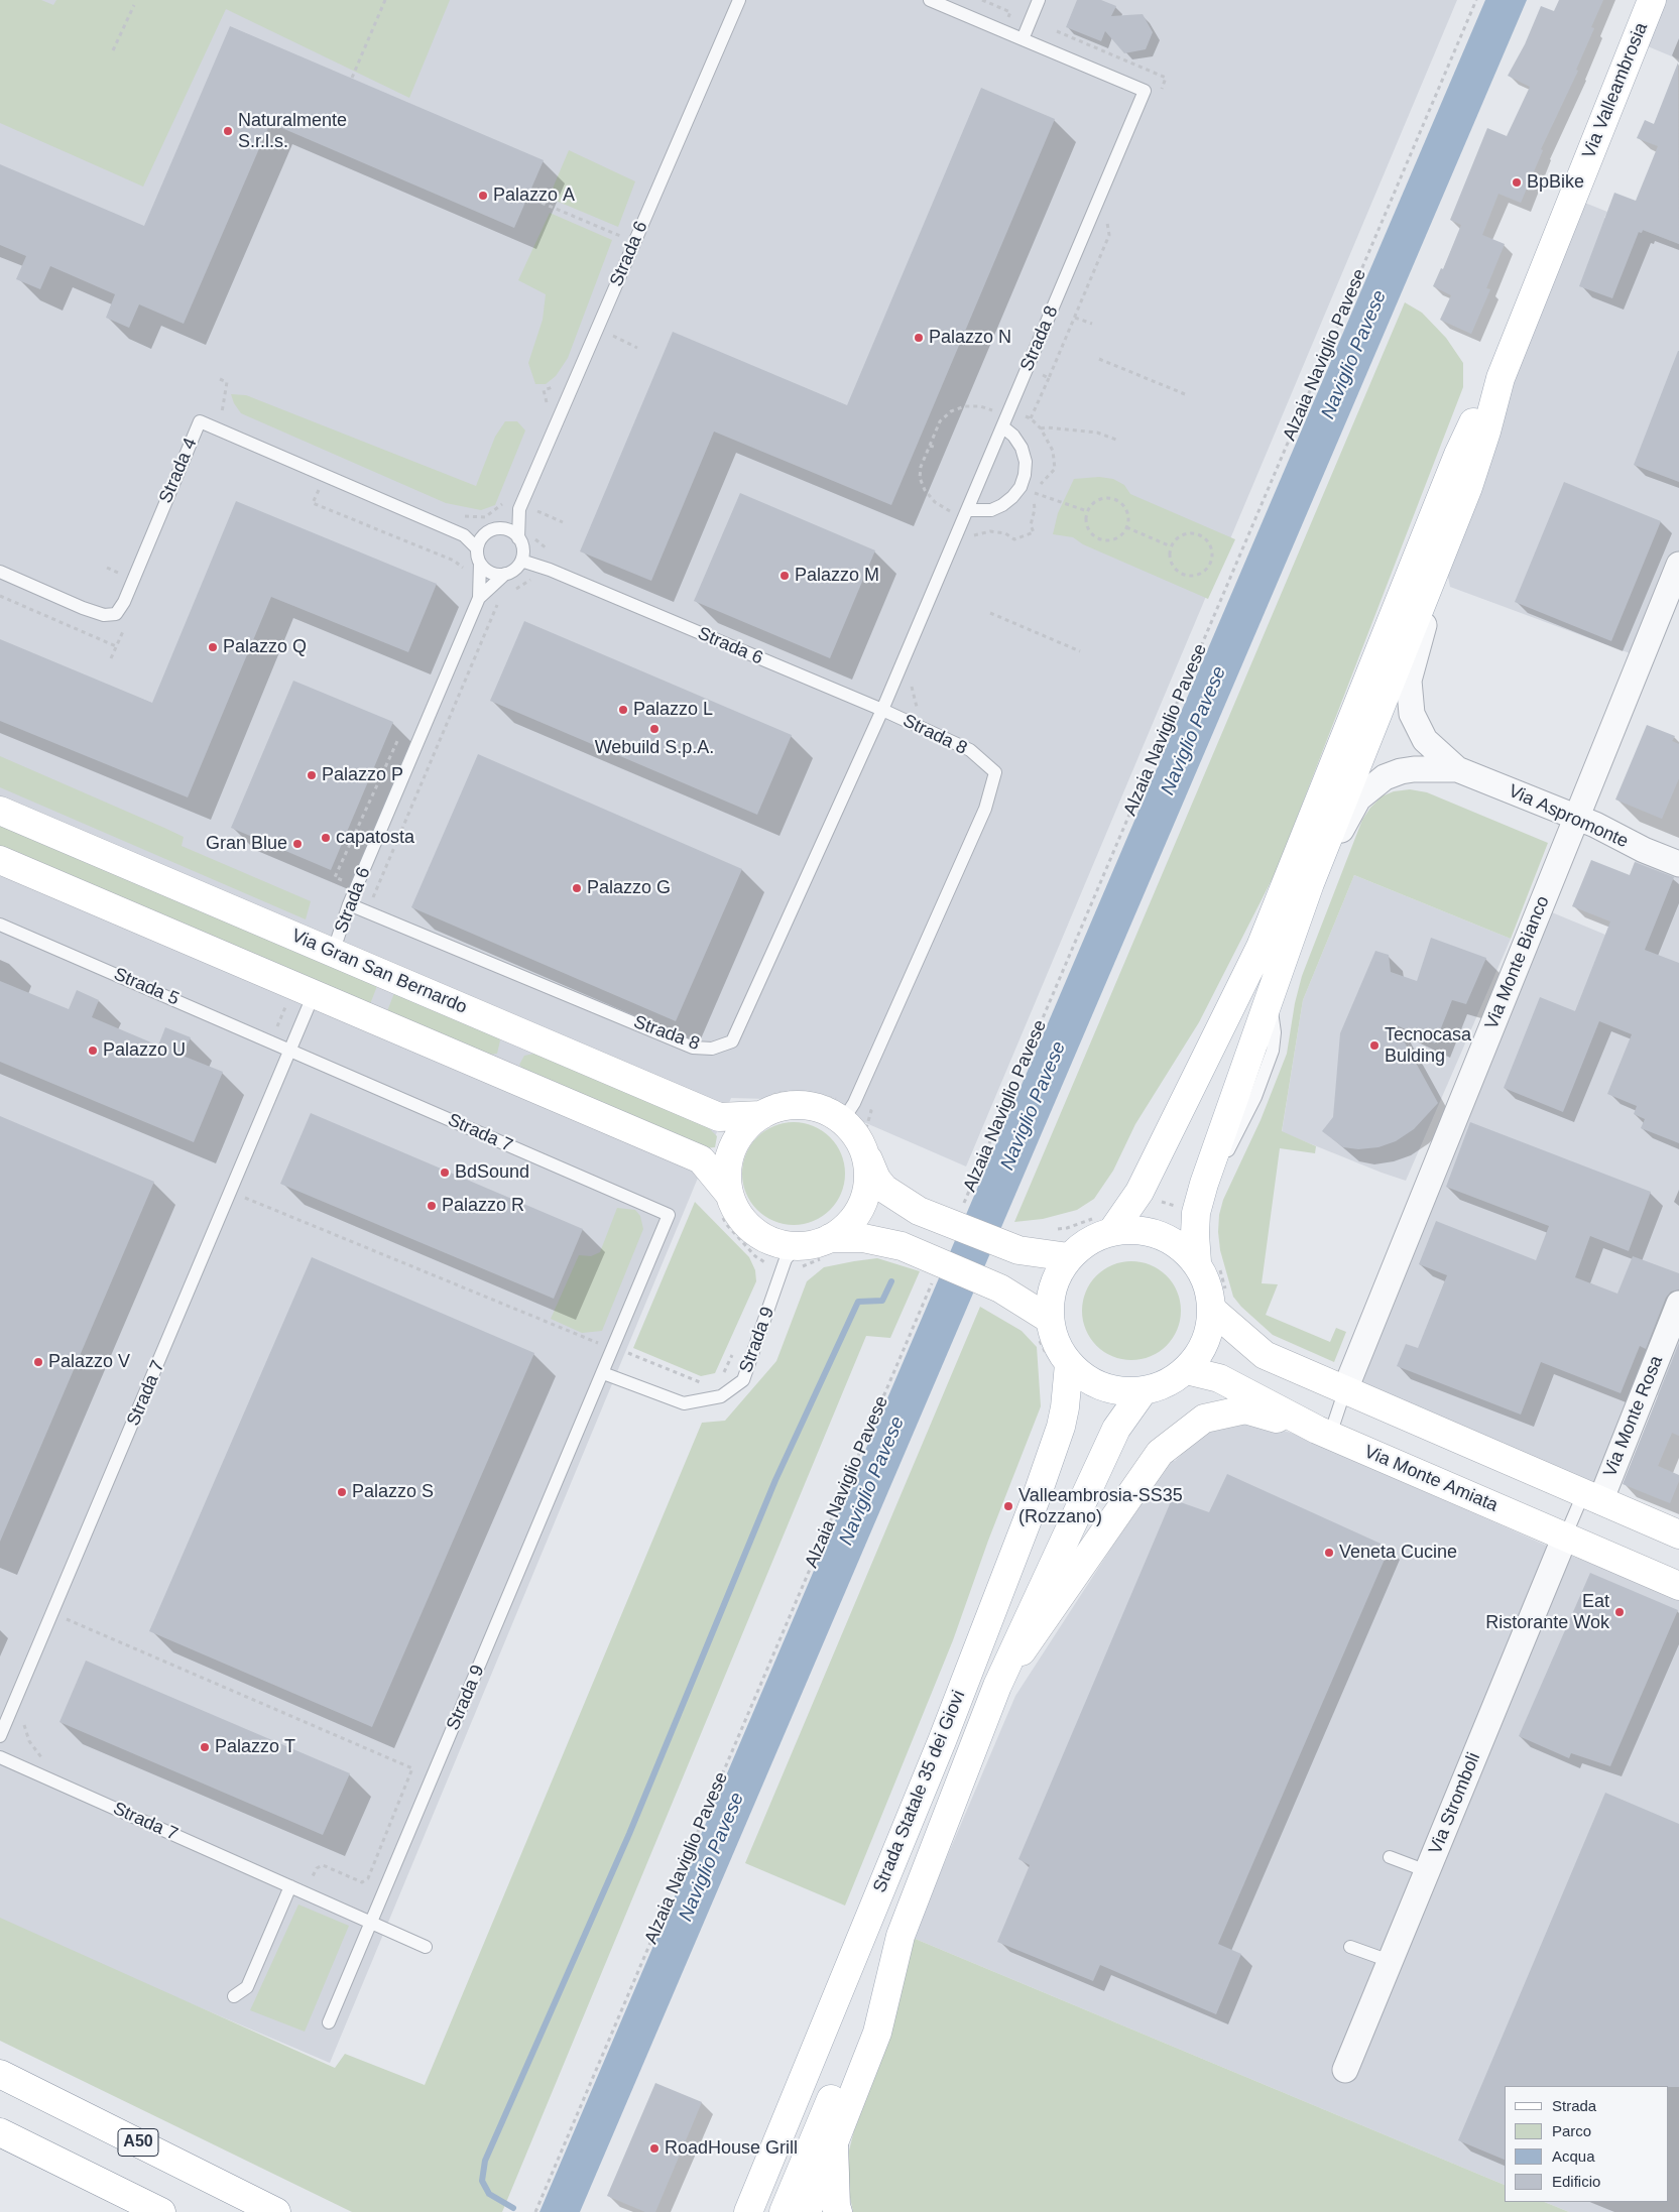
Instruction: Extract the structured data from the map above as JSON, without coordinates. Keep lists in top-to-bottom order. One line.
{"streets":{"main road":["Via Valleambrosia","Via Gran San Bernardo","Via Monte Amiata","Strada Statale 35 dei Giovi","A50"],"street":["Via Aspromonte","Via Monte Bianco","Via Monte Rosa","Via Stromboli"],"lane":["Strada 6","Strada 8","Strada 4","Strada 5","Strada 7","Strada 9"],"path":["Alzaia Naviglio Pavese"]},"crossings":[["Strada 6","Strada 8"],["Strada 6","Strada 4"],["Strada 6","Via Gran San Bernardo"],["Strada 8","Via Gran San Bernardo"],["Strada 8","Strada 9"],["Via Aspromonte","Via Monte Bianco"],["Via Gran San Bernardo","Strada 9"],["Strada 5","Strada 7"],["Strada 7","Strada 9"],["Via Monte Amiata","Strada Statale 35 dei Giovi"],["Via Monte Amiata","Via Stromboli"]],"water":["Naviglio Pavese"],"places":["Naturalmente S.r.l.s.","BpBike","Palazzo A","Palazzo N","Palazzo M","Palazzo Q","Palazzo L","Webuild S.p.A.","Palazzo P","capatosta","Gran Blue","Palazzo G","Tecnocasa Bulding","Palazzo U","BdSound","Palazzo R","Palazzo V","Palazzo S","Valleambrosia-SS35 (Rozzano)","Veneta Cucine","Eat Ristorante Wok","Palazzo T","RoadHouse Grill"],"legend":["Strada","Parco","Acqua","Edificio"]}
